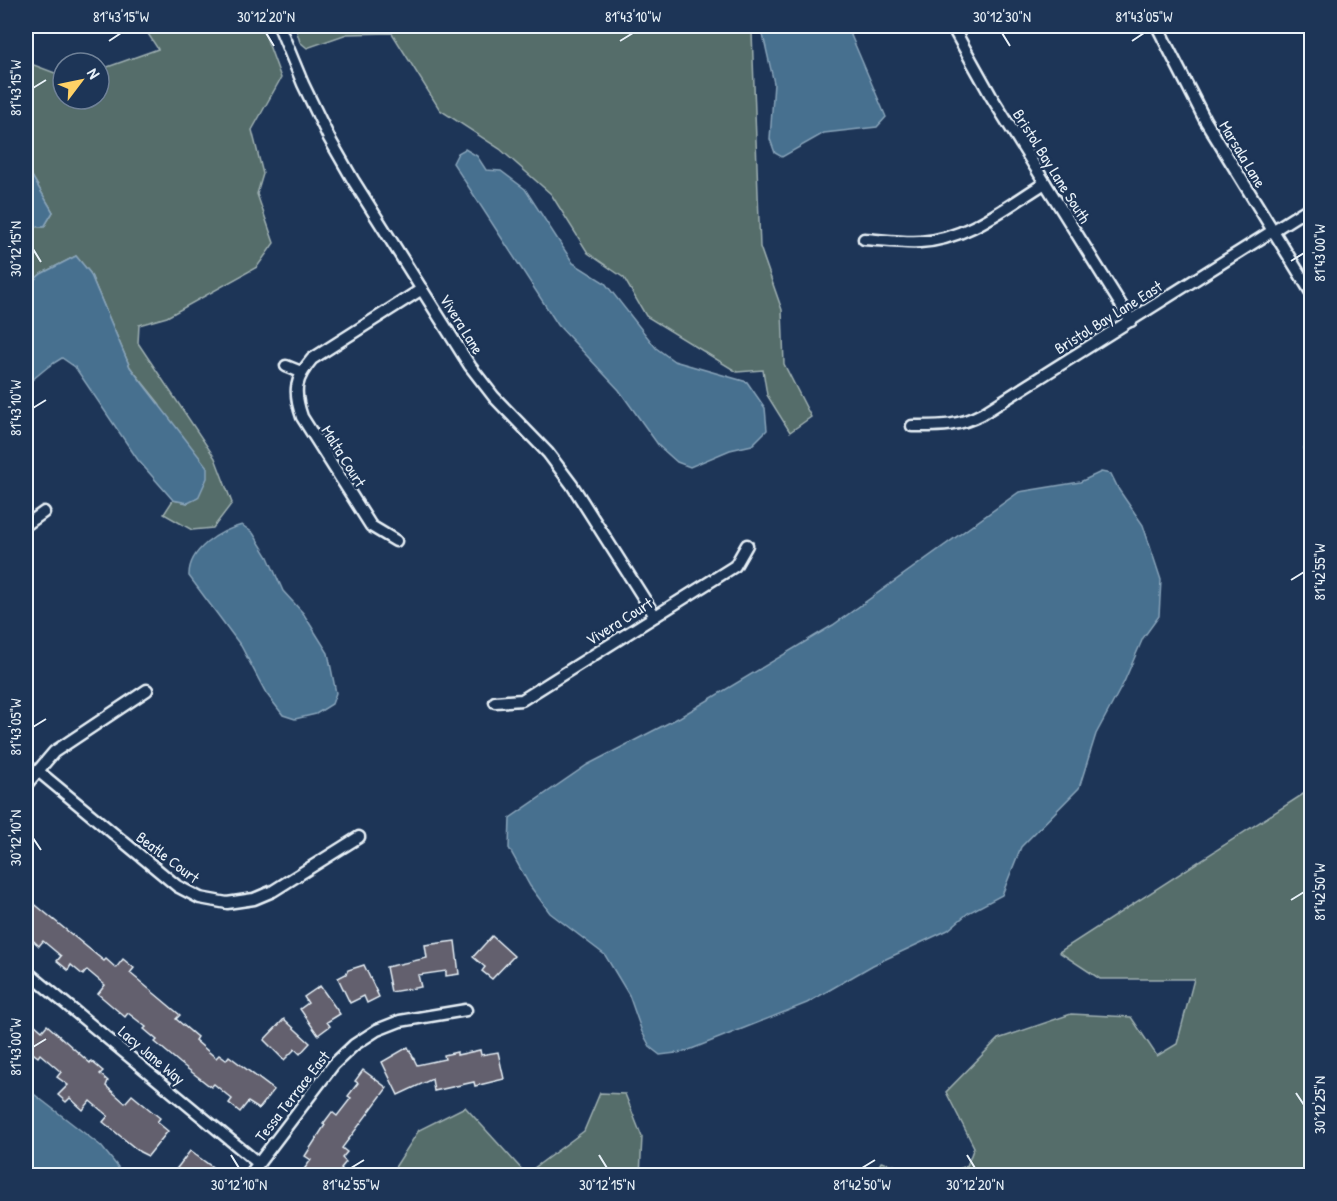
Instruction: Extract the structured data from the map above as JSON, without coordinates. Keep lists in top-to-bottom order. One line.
{"streets":{"street":["Marsala Lane","Bristol Bay Lane South","Bristol Bay Lane East","Vivera Lane","Malta Court","Vivera Court","Beatle Court","Lacy Jane Way","Tessa Terrace East"]},"crossings":[["Marsala Lane","Bristol Bay Lane East"],["Bristol Bay Lane South","Bristol Bay Lane East"],["Vivera Lane","Vivera Court"],["Lacy Jane Way","Tessa Terrace East"]],"north":"top right","coordinates":["81°43'15\"W","30°12'20\"N","81°43'10\"W","30°12'30\"N","81°43'05\"W","30°12'15\"N","81°43'00\"W","81°42'55\"W","30°12'10\"N","81°42'50\"W","30°12'25\"N"]}
